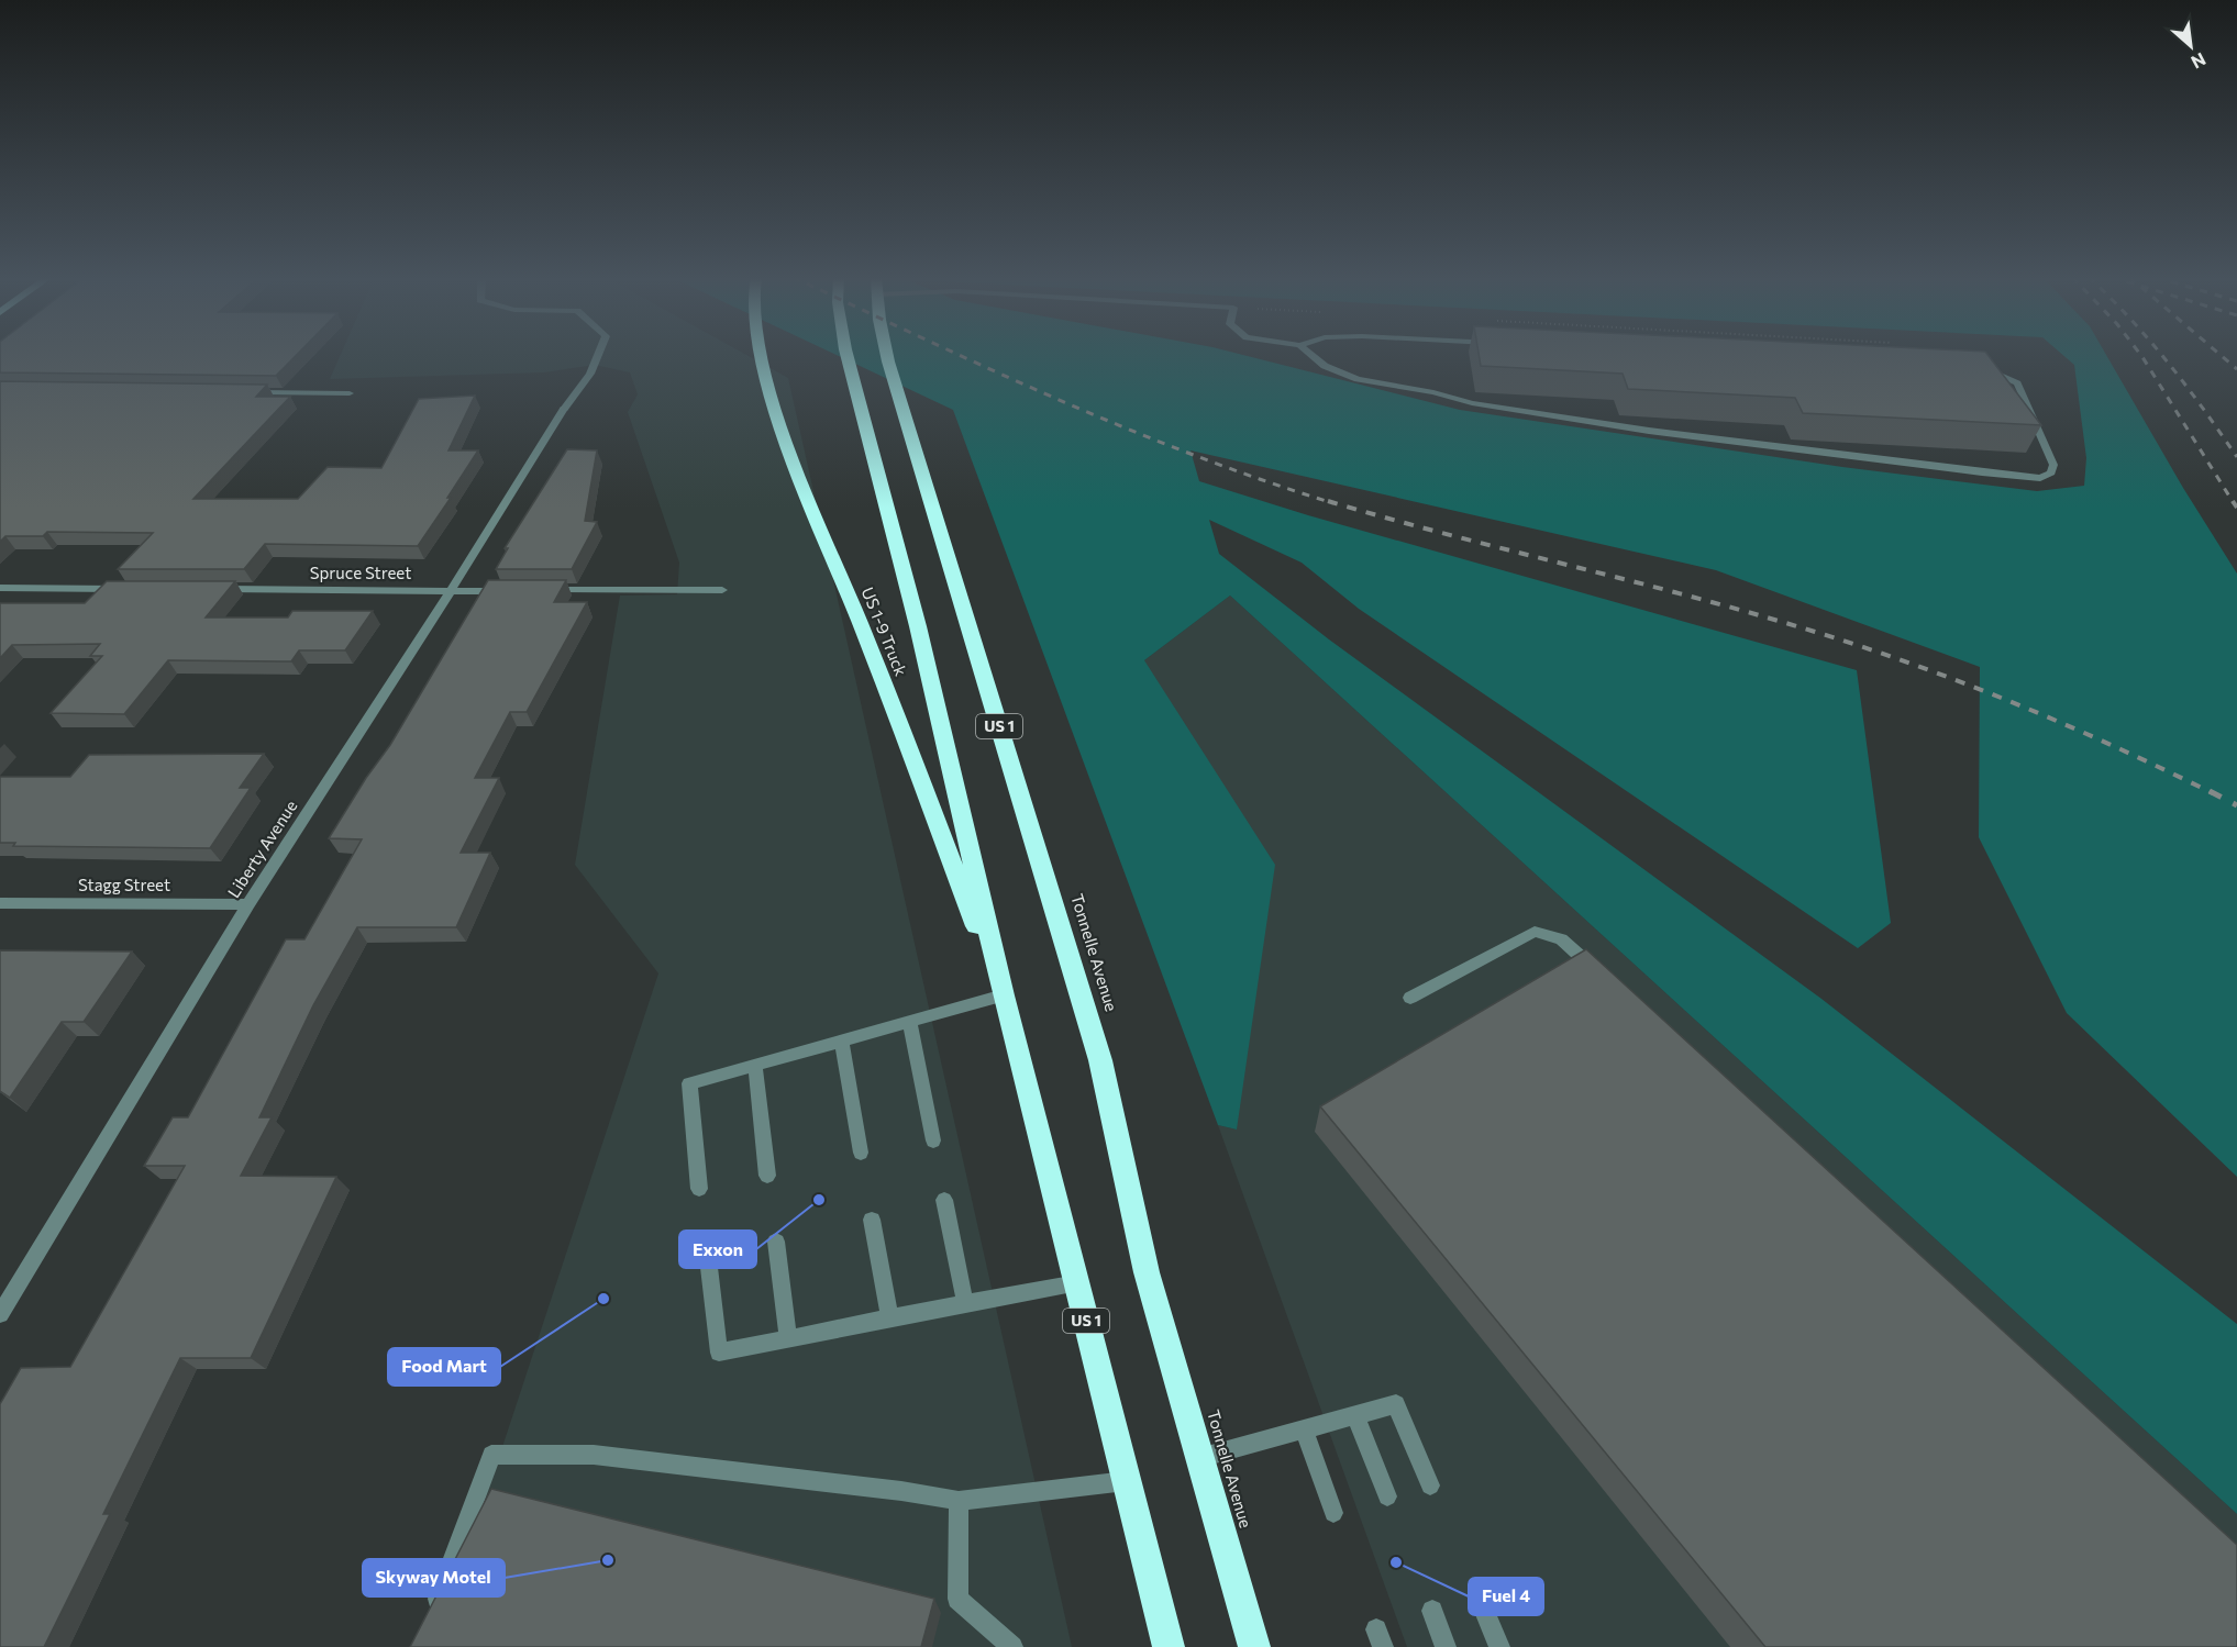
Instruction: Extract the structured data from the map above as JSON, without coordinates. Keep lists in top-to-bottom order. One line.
{"streets":{"highway":["US 1-9 Truck","US 1","Tonnelle Avenue"],"street":["Spruce Street","Liberty Avenue","Stagg Street"]},"crossings":[["Spruce Street","Liberty Avenue"],["US 1-9 Truck","US 1"],["Liberty Avenue","Stagg Street"]],"places":["Exxon","Food Mart","Skyway Motel","Fuel 4"],"north":"bottom right"}
